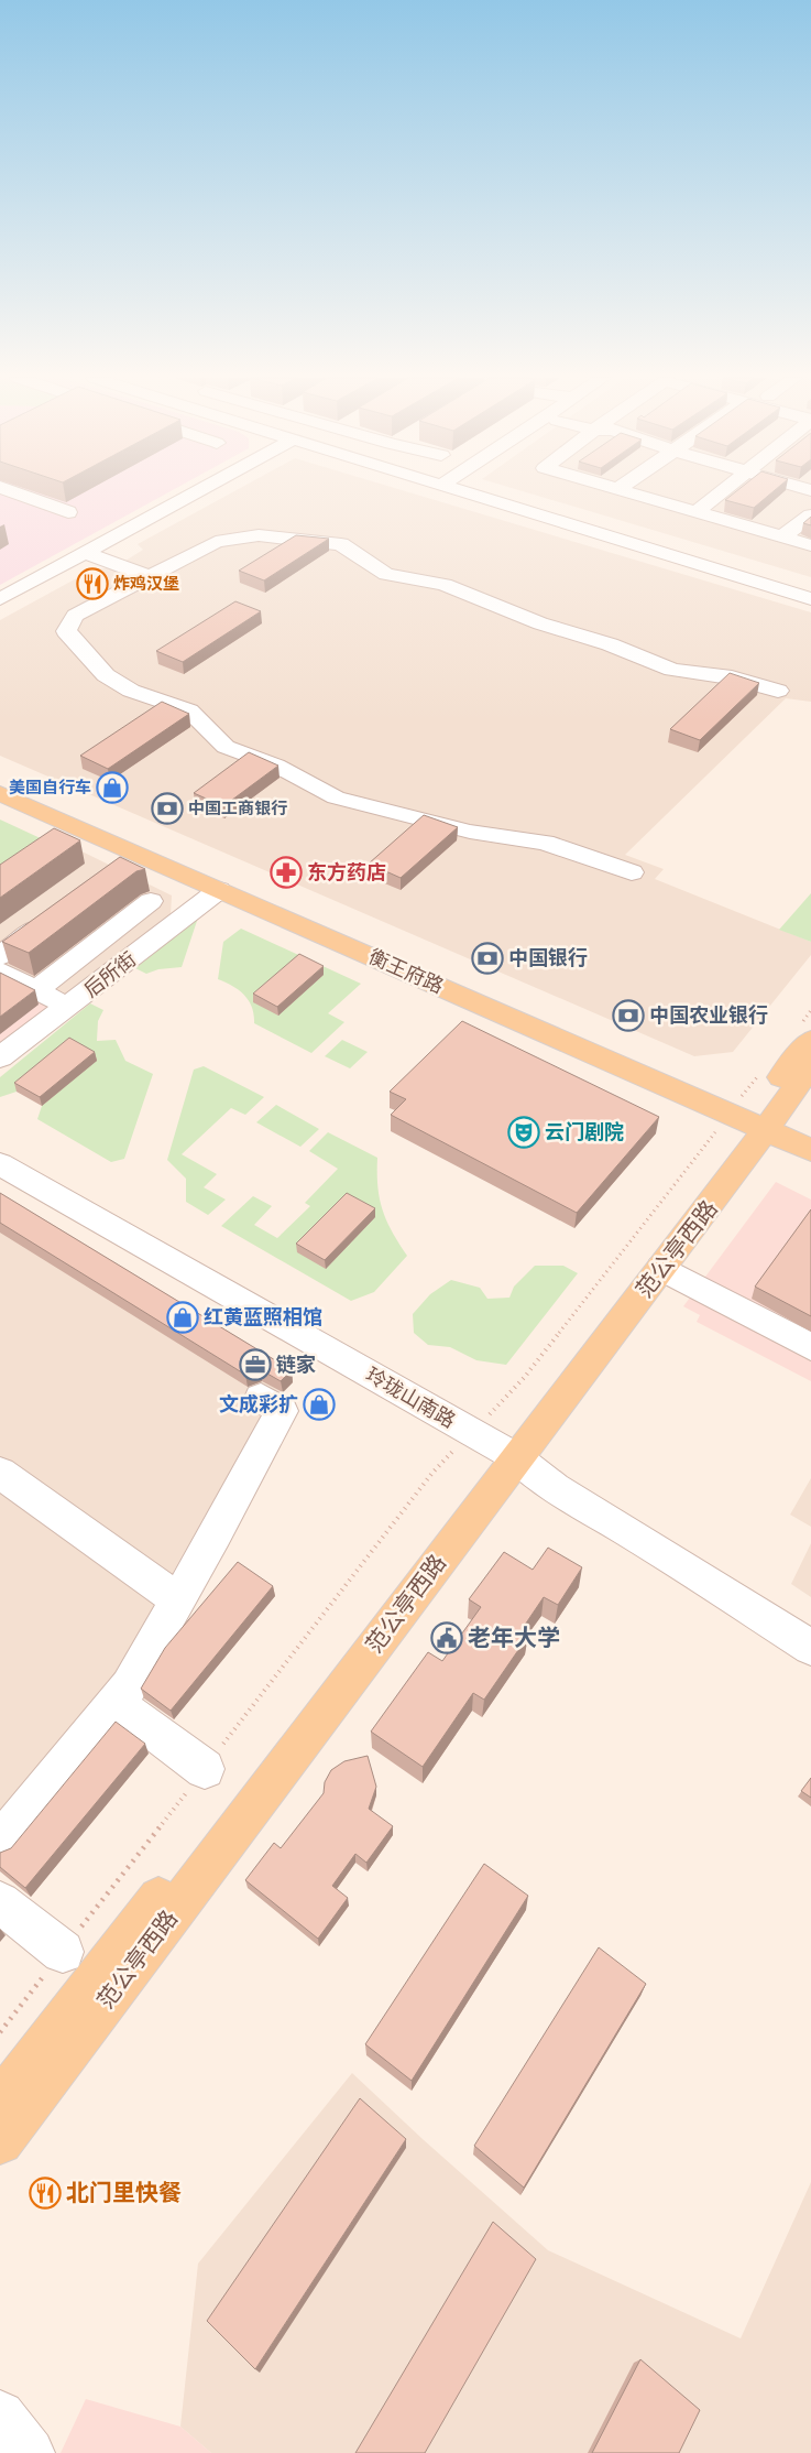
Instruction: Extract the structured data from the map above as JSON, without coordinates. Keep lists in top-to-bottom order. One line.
{"streets":{"main road":["衡王府路","范公亭西路"],"street":["后所街","玲珑山南路"]},"crossings":[["衡王府路","后所街"],["衡王府路","范公亭西路"],["范公亭西路","玲珑山南路"]],"places":{"restaurant":["炸鸡汉堡","北门里快餐"],"shop":["美国自行车","红黄蓝照相馆","文成彩扩"],"bank":["中国工商银行","中国银行","中国农业银行"],"pharmacy":["东方药店"],"theatre":["云门剧院"],"office":["链家"],"public building":["老年大学"]}}
